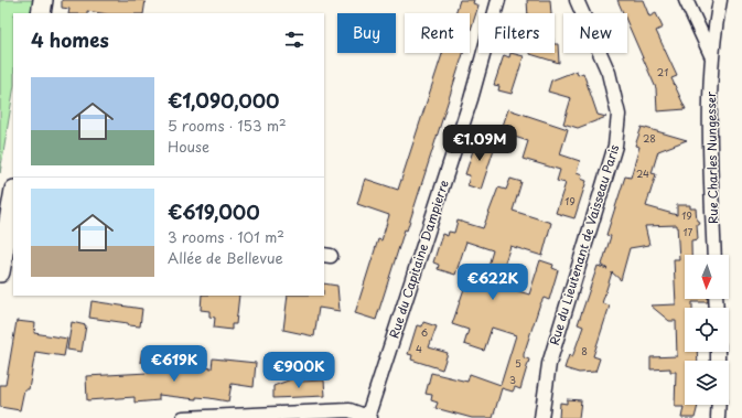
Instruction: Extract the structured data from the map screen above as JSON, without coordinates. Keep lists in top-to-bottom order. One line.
{"streets":{"street":["Rue Charles Nungesser","Rue du Lieutenant de Vaisseau Paris","Rue du Capitaine Dampierre"]},"house_numbers":["21","28","24","19","19","17","6","4","8","5","3"],"north":"bottom","page":{"chip":["Buy","Rent","Filters","New"],"heading":"4 homes","list":[{"name":"€1,090,000","note":"5 rooms · 153 m² · House"},{"name":"€619,000","note":"3 rooms · 101 m² · Allée de Bellevue"}],"price":["€1.09M","€622K","€619K","€900K"]}}
